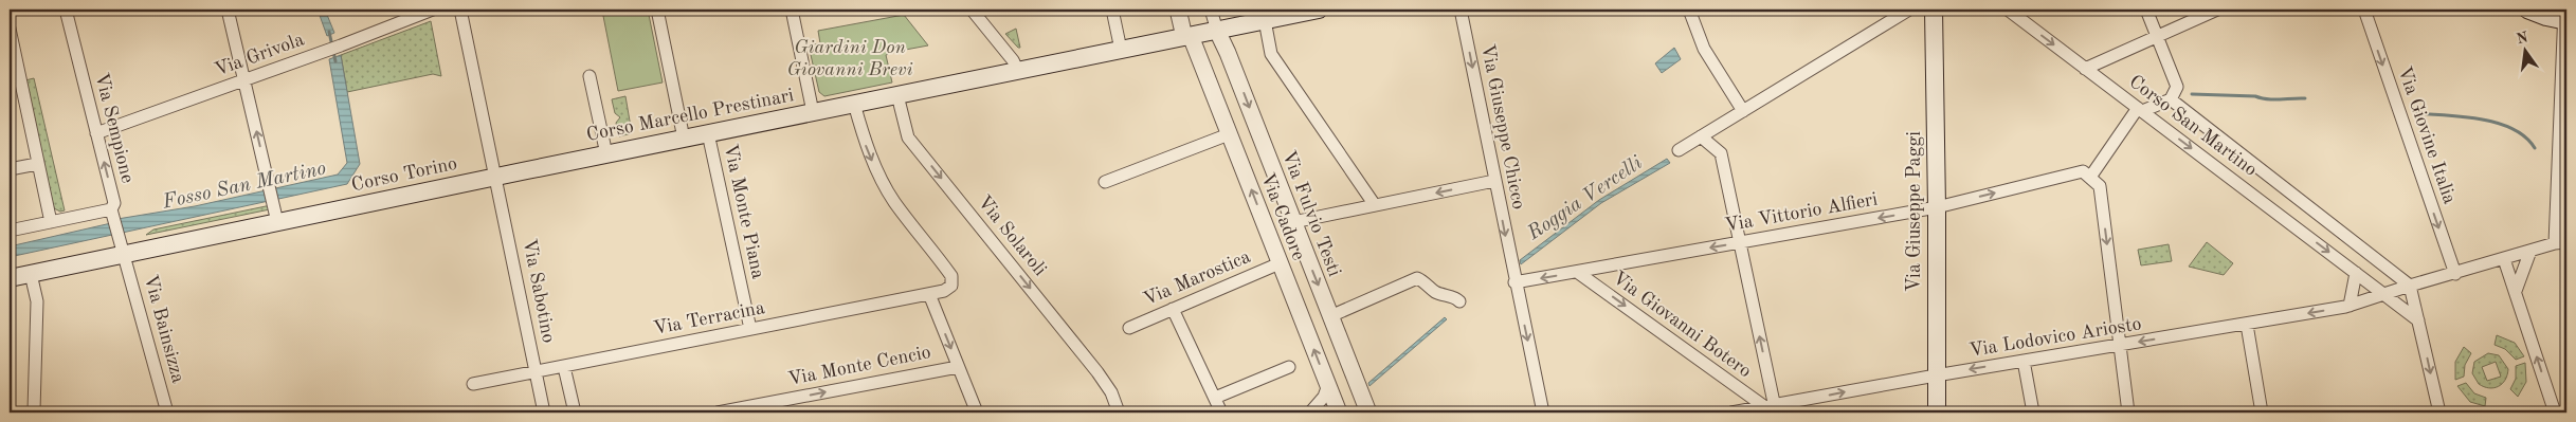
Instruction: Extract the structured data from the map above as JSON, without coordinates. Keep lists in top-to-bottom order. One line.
{"streets":{"main road":["Corso Marcello Prestinari","Corso Torino","Via Giuseppe Paggi"],"street":["Via Grivola","Corso San Martino","Via Giuseppe Chicco","Via Sempione","Via Giovine Italia","Via Monte Piana","Via Vittorio Alfieri","Via Fulvio Testi","Via Cadore","Via Solaroli","Via Marostica","Via Sabotino","Via Terracina","Via Giovanni Botero","Via Bainsizza","Via Lodovico Ariosto","Via Monte Cencio"]},"crossings":[["Via Grivola","Via Sempione"],["Corso Marcello Prestinari","Corso Torino"],["Corso Marcello Prestinari","Via Monte Piana"],["Corso Marcello Prestinari","Via Fulvio Testi"],["Corso Marcello Prestinari","Via Cadore"],["Corso Marcello Prestinari","Via Solaroli"],["Corso Marcello Prestinari","Via Sabotino"],["Corso Marcello Prestinari","Via Terracina"],["Corso San Martino","Via Lodovico Ariosto"],["Via Giuseppe Chicco","Via Vittorio Alfieri"],["Via Sempione","Corso Torino"],["Via Sempione","Via Bainsizza"],["Via Giovine Italia","Via Lodovico Ariosto"],["Corso Torino","Via Sabotino"],["Corso Torino","Via Bainsizza"],["Via Monte Piana","Via Terracina"],["Via Giuseppe Paggi","Via Vittorio Alfieri"],["Via Giuseppe Paggi","Via Lodovico Ariosto"],["Via Vittorio Alfieri","Via Giovanni Botero"],["Via Cadore","Via Marostica"],["Via Sabotino","Via Terracina"],["Via Giovanni Botero","Via Lodovico Ariosto"]],"one_way":["Via Giuseppe Chicco","Via Giovine Italia","Via Giovanni Botero","Via Monte Cencio"],"water":["Fosso San Martino","Roggia Vercelli"],"parks":["Giardini Don Giovanni Brevi"],"north":"top"}
